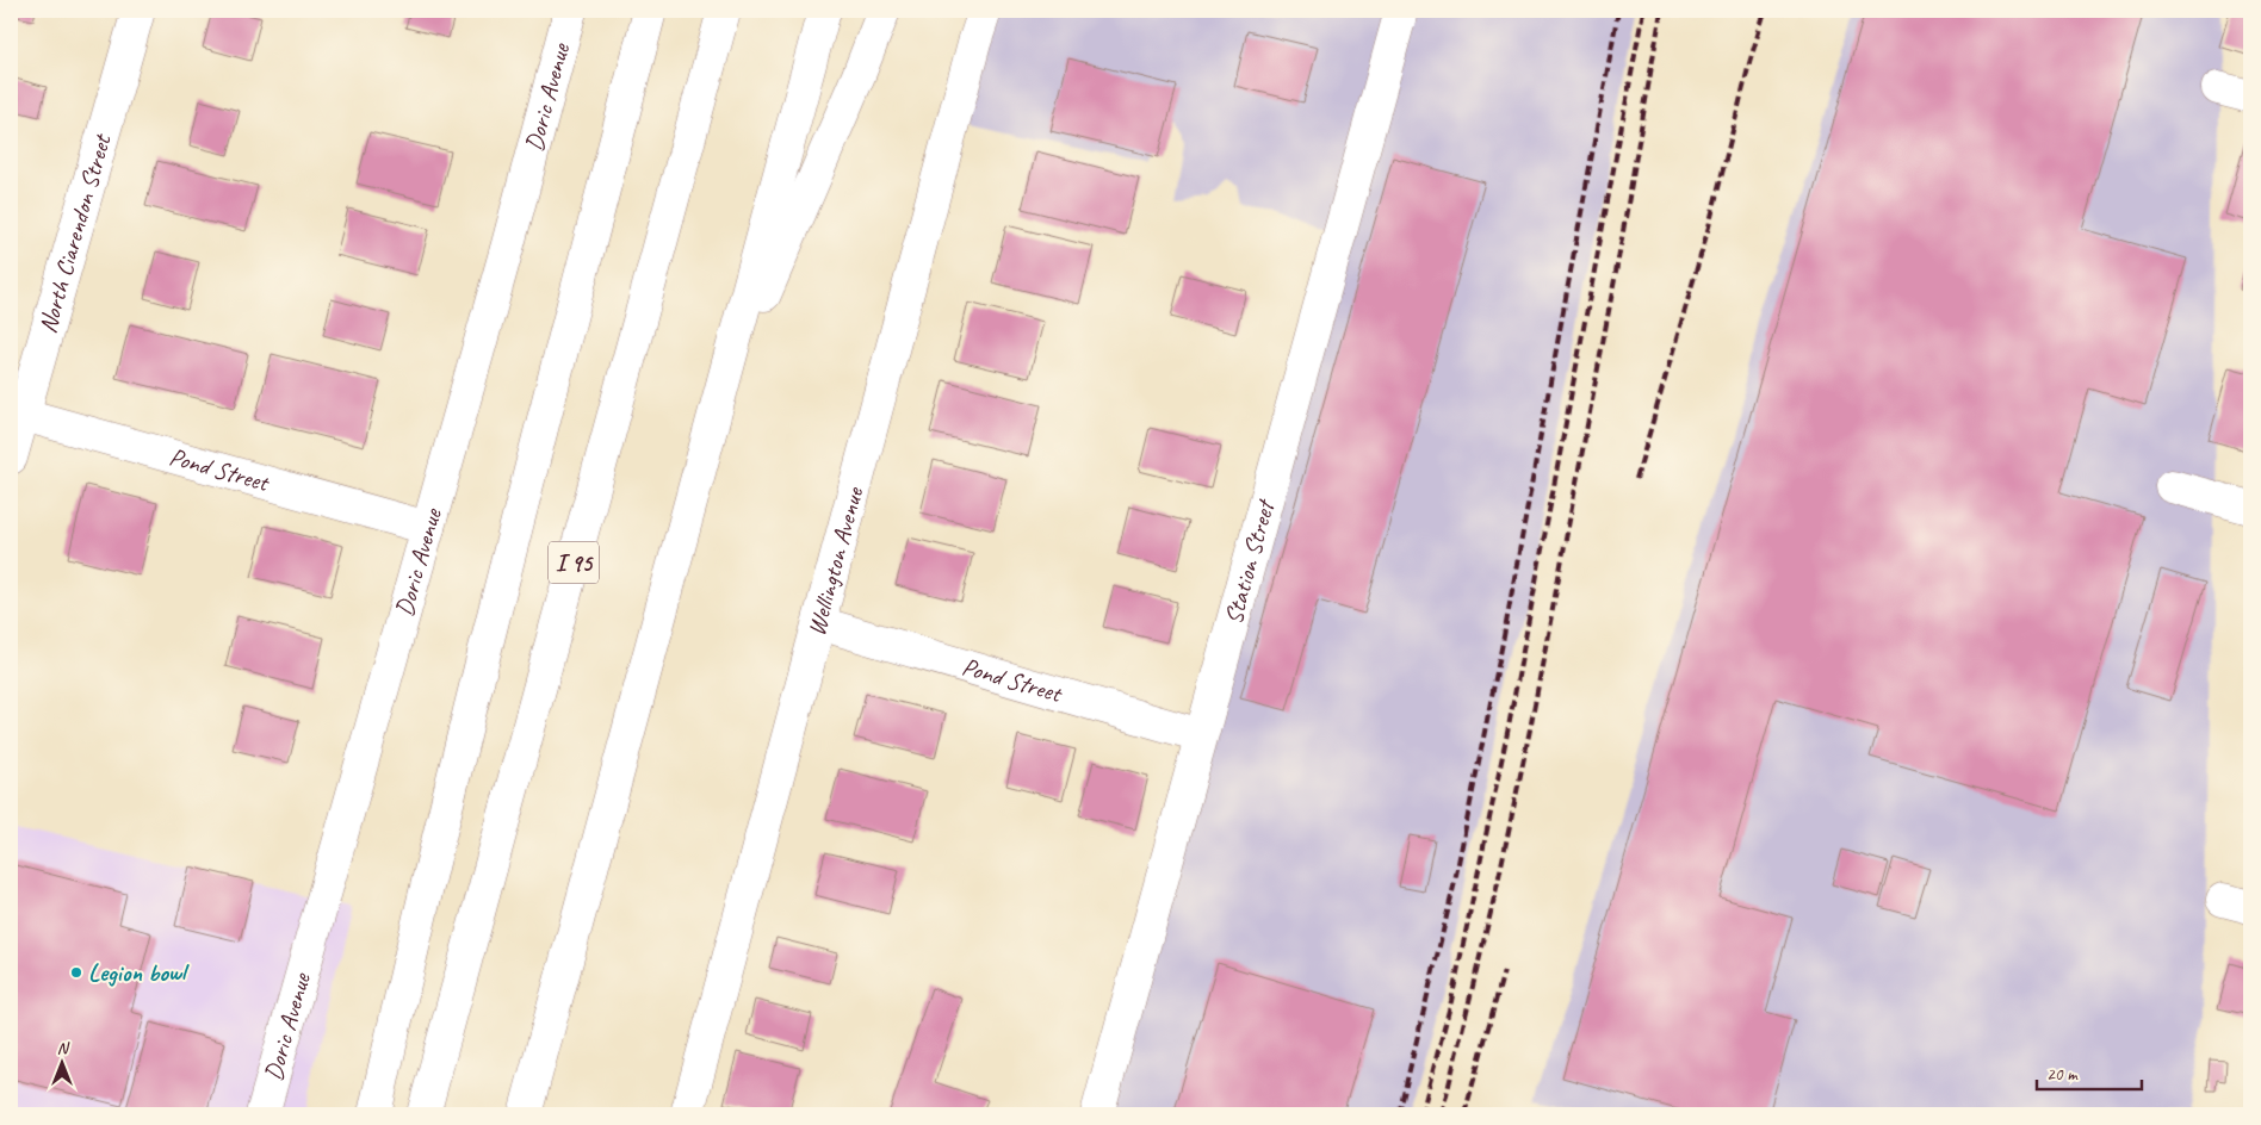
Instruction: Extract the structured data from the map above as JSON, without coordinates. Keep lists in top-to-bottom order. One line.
{"streets":{"main road":["Doric Avenue","North Ciarendon Street","Pond Street","I 95","Wellington Avenue","Station Street"]},"crossings":[["Doric Avenue","Pond Street"],["North Ciarendon Street","Pond Street"],["Pond Street","Wellington Avenue"],["Pond Street","Station Street"]],"places":["Legion bowl"],"scale_bar":"20 m","north":"top"}
